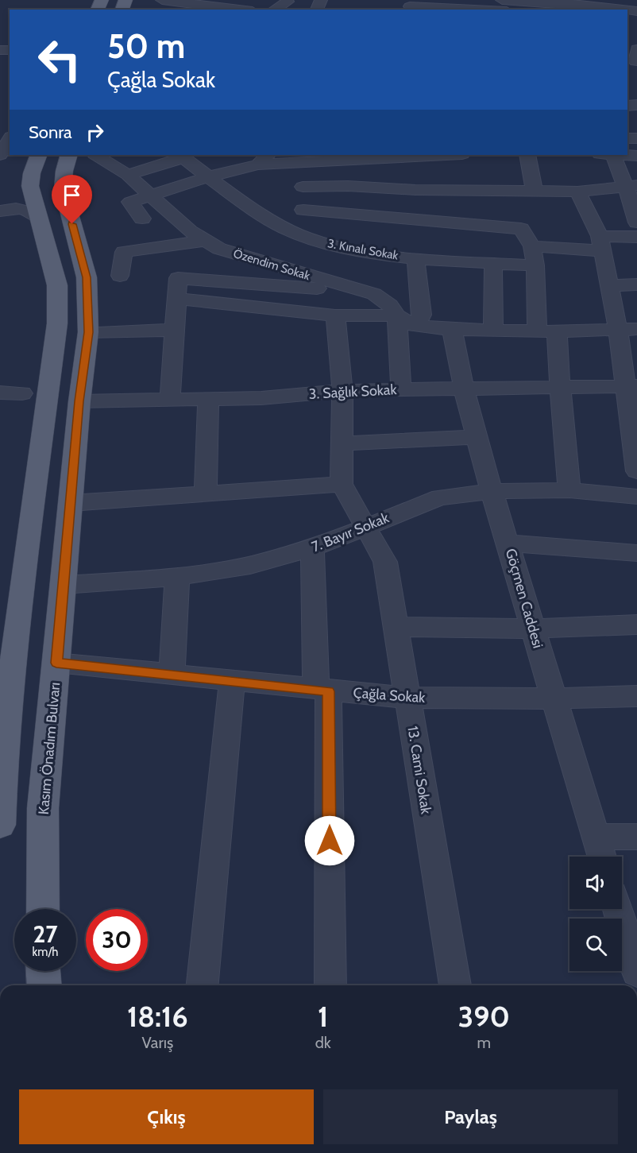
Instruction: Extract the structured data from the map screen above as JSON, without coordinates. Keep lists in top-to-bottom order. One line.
{"streets":{"main road":["Kasım Önadım Bulvarı"],"street":["3. Kınalı Sokak","Özendim Sokak","3. Sağlık Sokak","7. Bayır Sokak","Göçmen Caddesi","Çağla Sokak","13. Cami Sokak"]},"crossings":[["3. Sağlık Sokak","Göçmen Caddesi"],["3. Sağlık Sokak","Kasım Önadım Bulvarı"],["7. Bayır Sokak","Göçmen Caddesi"],["7. Bayır Sokak","Kasım Önadım Bulvarı"],["7. Bayır Sokak","13. Cami Sokak"],["Göçmen Caddesi","Çağla Sokak"],["Çağla Sokak","Kasım Önadım Bulvarı"],["Çağla Sokak","13. Cami Sokak"]],"page":{"turn":["50 m","Çağla Sokak"],"then":"Sonra","speed":"27 km/h","limit":"30","eta":["18:16","Varış","1","dk","390","m"],"buttons":["Çıkış","Paylaş"]}}
